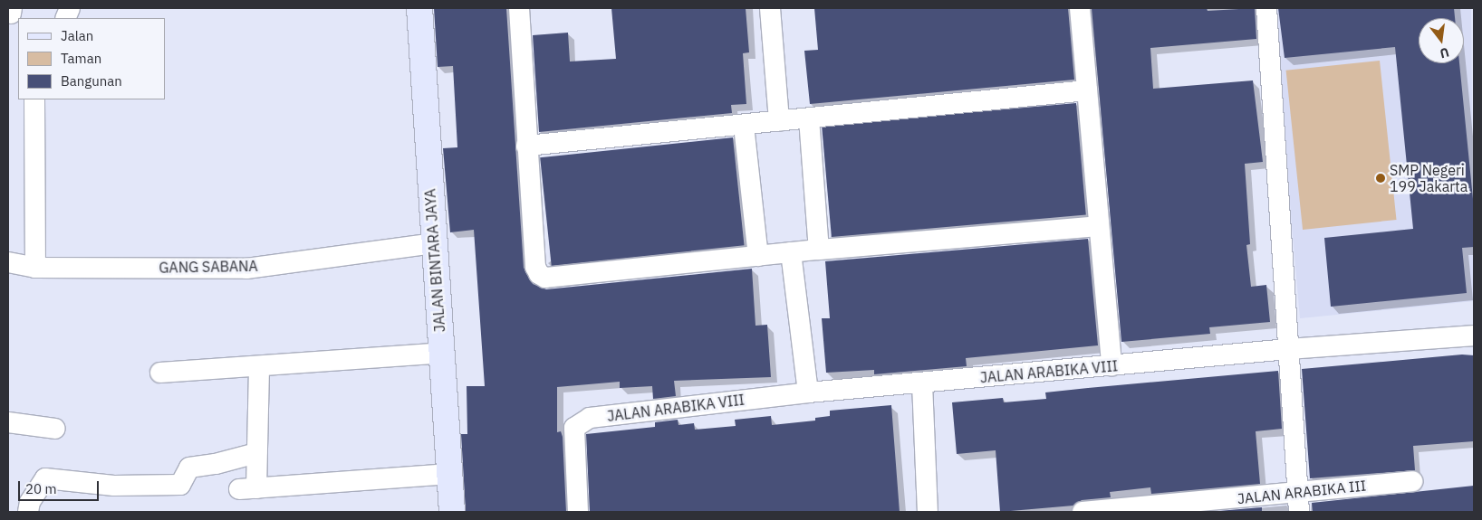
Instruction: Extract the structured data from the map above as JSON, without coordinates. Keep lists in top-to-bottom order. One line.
{"streets":{"street":["JALAN BINTARA JAYA","GANG SABANA","JALAN ARABIKA VIII","JALAN ARABIKA III"]},"crossings":[["JALAN BINTARA JAYA","GANG SABANA"]],"places":["SMP Negeri 199 Jakarta"],"legend":["Jalan","Taman","Bangunan"],"scale_bar":"20 m","north":"bottom"}
